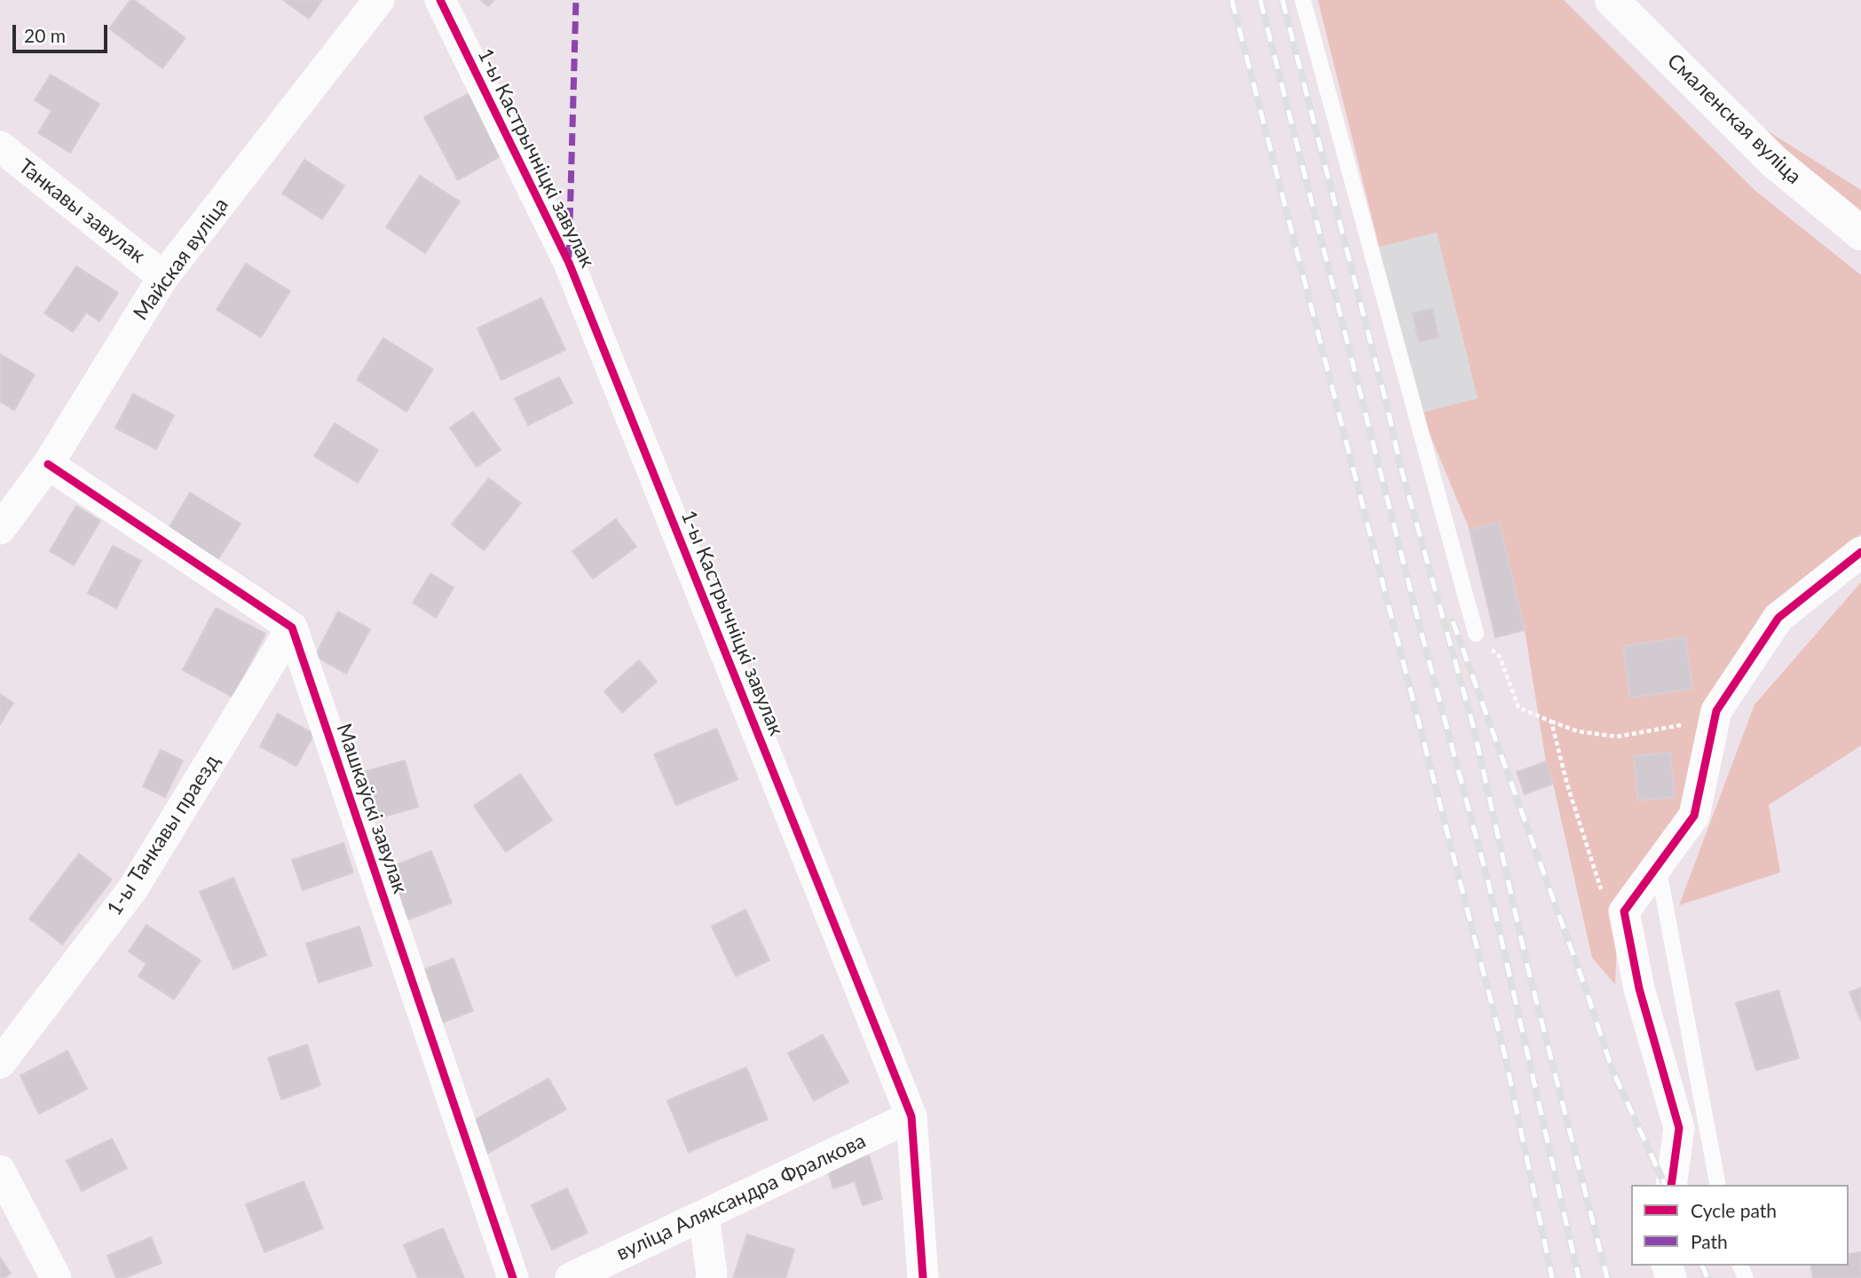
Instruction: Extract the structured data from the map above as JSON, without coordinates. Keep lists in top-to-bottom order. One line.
{"streets":{"street":["Смаленская вуліца","1-ы Кастрычніцкі завулак","Танкавы завулак","Майская вуліца","Машкаўскі завулак","1-ы Танкавы праезд","вуліца Аляксандра Фралкова"]},"crossings":[["1-ы Кастрычніцкі завулак","вуліца Аляксандра Фралкова"],["Танкавы завулак","Майская вуліца"],["Машкаўскі завулак","1-ы Танкавы праезд"]],"legend":["Cycle path","Path"],"scale_bar":"20 m"}
